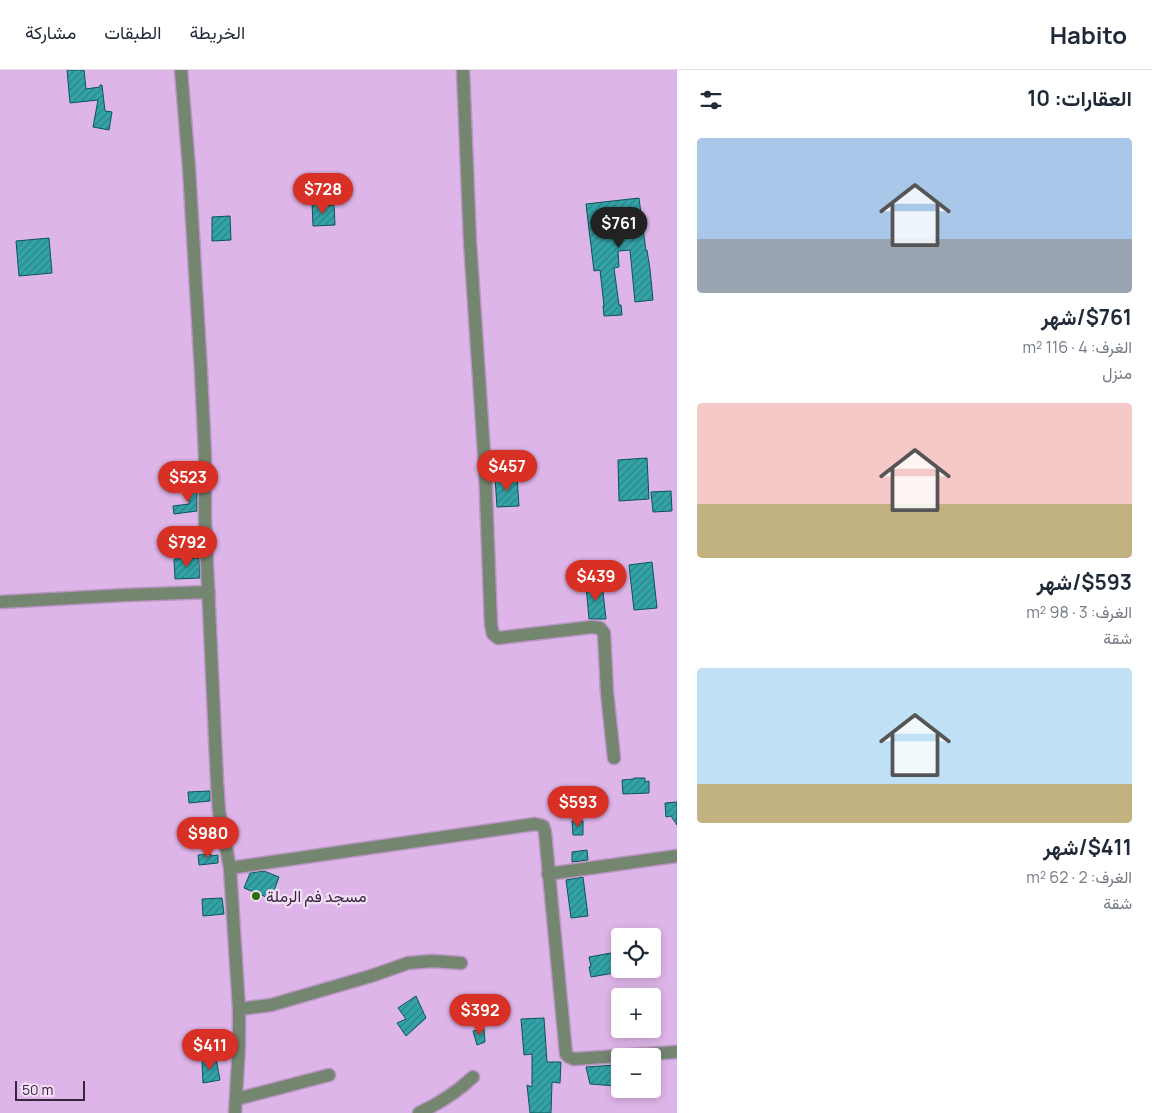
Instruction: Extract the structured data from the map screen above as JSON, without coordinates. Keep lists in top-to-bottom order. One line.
{"places":["مسجد فم الرملة"],"scale_bar":"50 m","page":{"header":"Habito","nav":["الخريطة","الطبقات","مشاركة"],"heading":"العقارات: 10","list":[{"name":"$761/شهر","note":"الغرف: 4 · 116 m² · منزل"},{"name":"$593/شهر","note":"الغرف: 3 · 98 m² · شقة"},{"name":"$411/شهر","note":"الغرف: 2 · 62 m² · شقة"}],"price":["$728","$761","$457","$523","$792","$439","$593","$980","$392","$411"],"map_buttons":["+","−"],"scale":"50 m"}}
